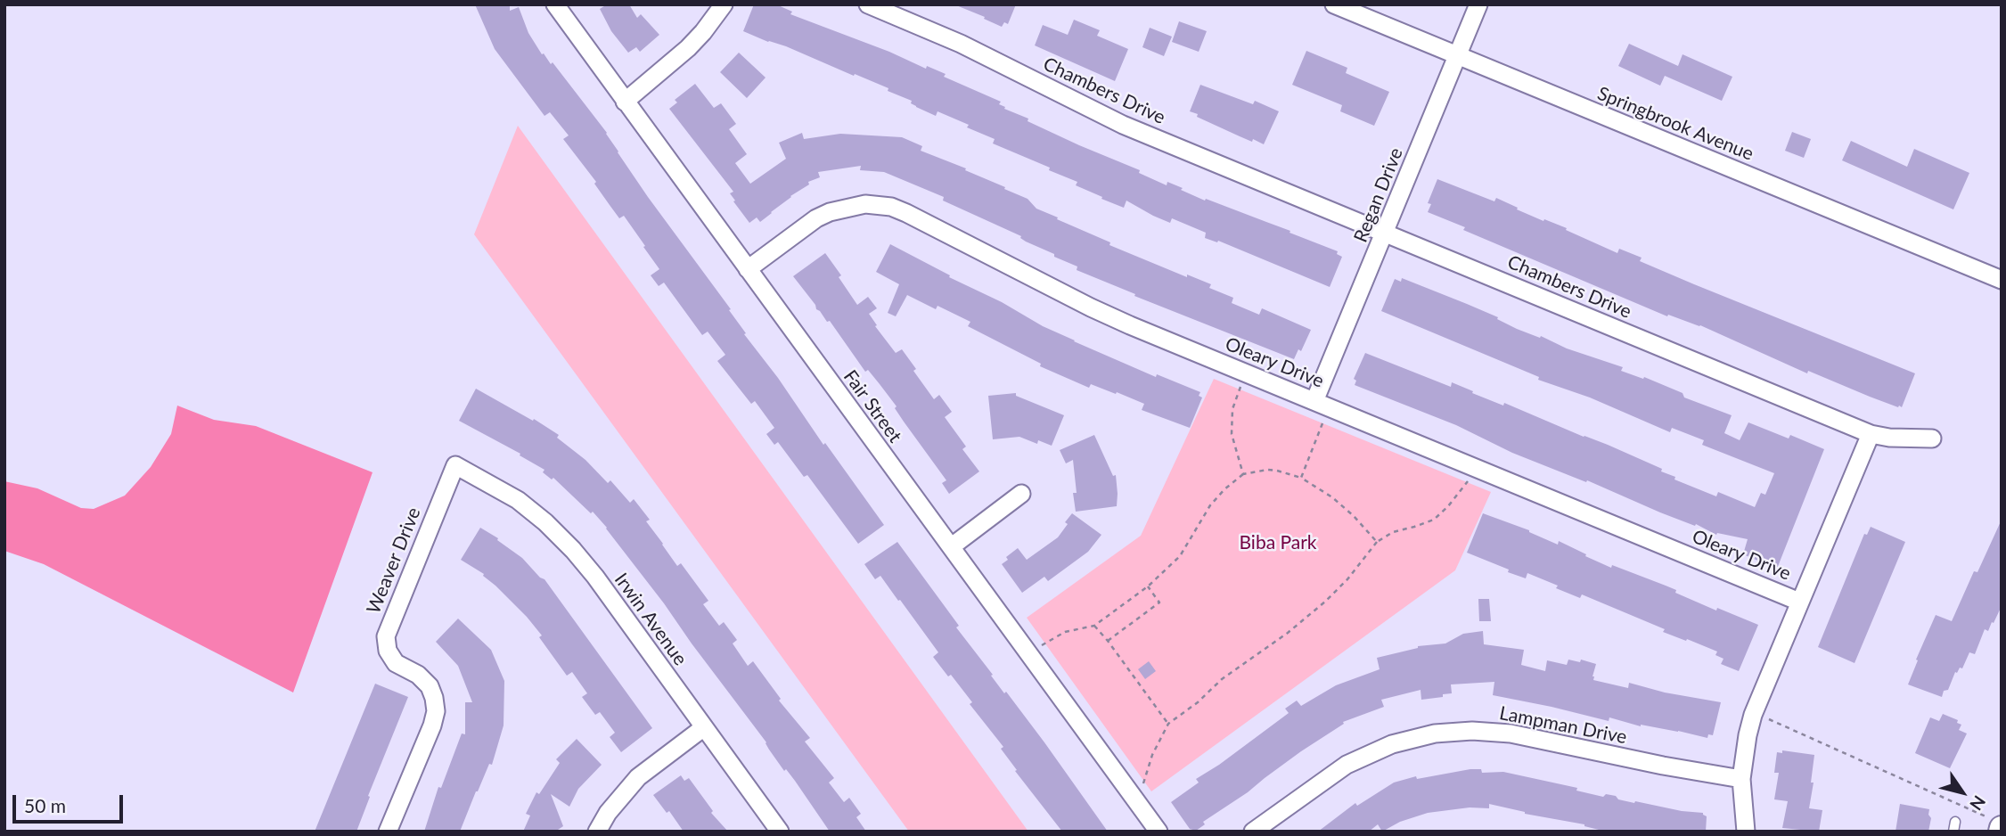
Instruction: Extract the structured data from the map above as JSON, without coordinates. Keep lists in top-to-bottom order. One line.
{"streets":{"street":["Chambers Drive","Springbrook Avenue","Regan Drive","Oleary Drive","Fair Street","Weaver Drive","Irwin Avenue","Lampman Drive"]},"crossings":[["Chambers Drive","Regan Drive"],["Springbrook Avenue","Regan Drive"],["Regan Drive","Oleary Drive"],["Oleary Drive","Fair Street"],["Weaver Drive","Irwin Avenue"]],"parks":["Biba Park"],"scale_bar":"50 m","north":"bottom right"}
